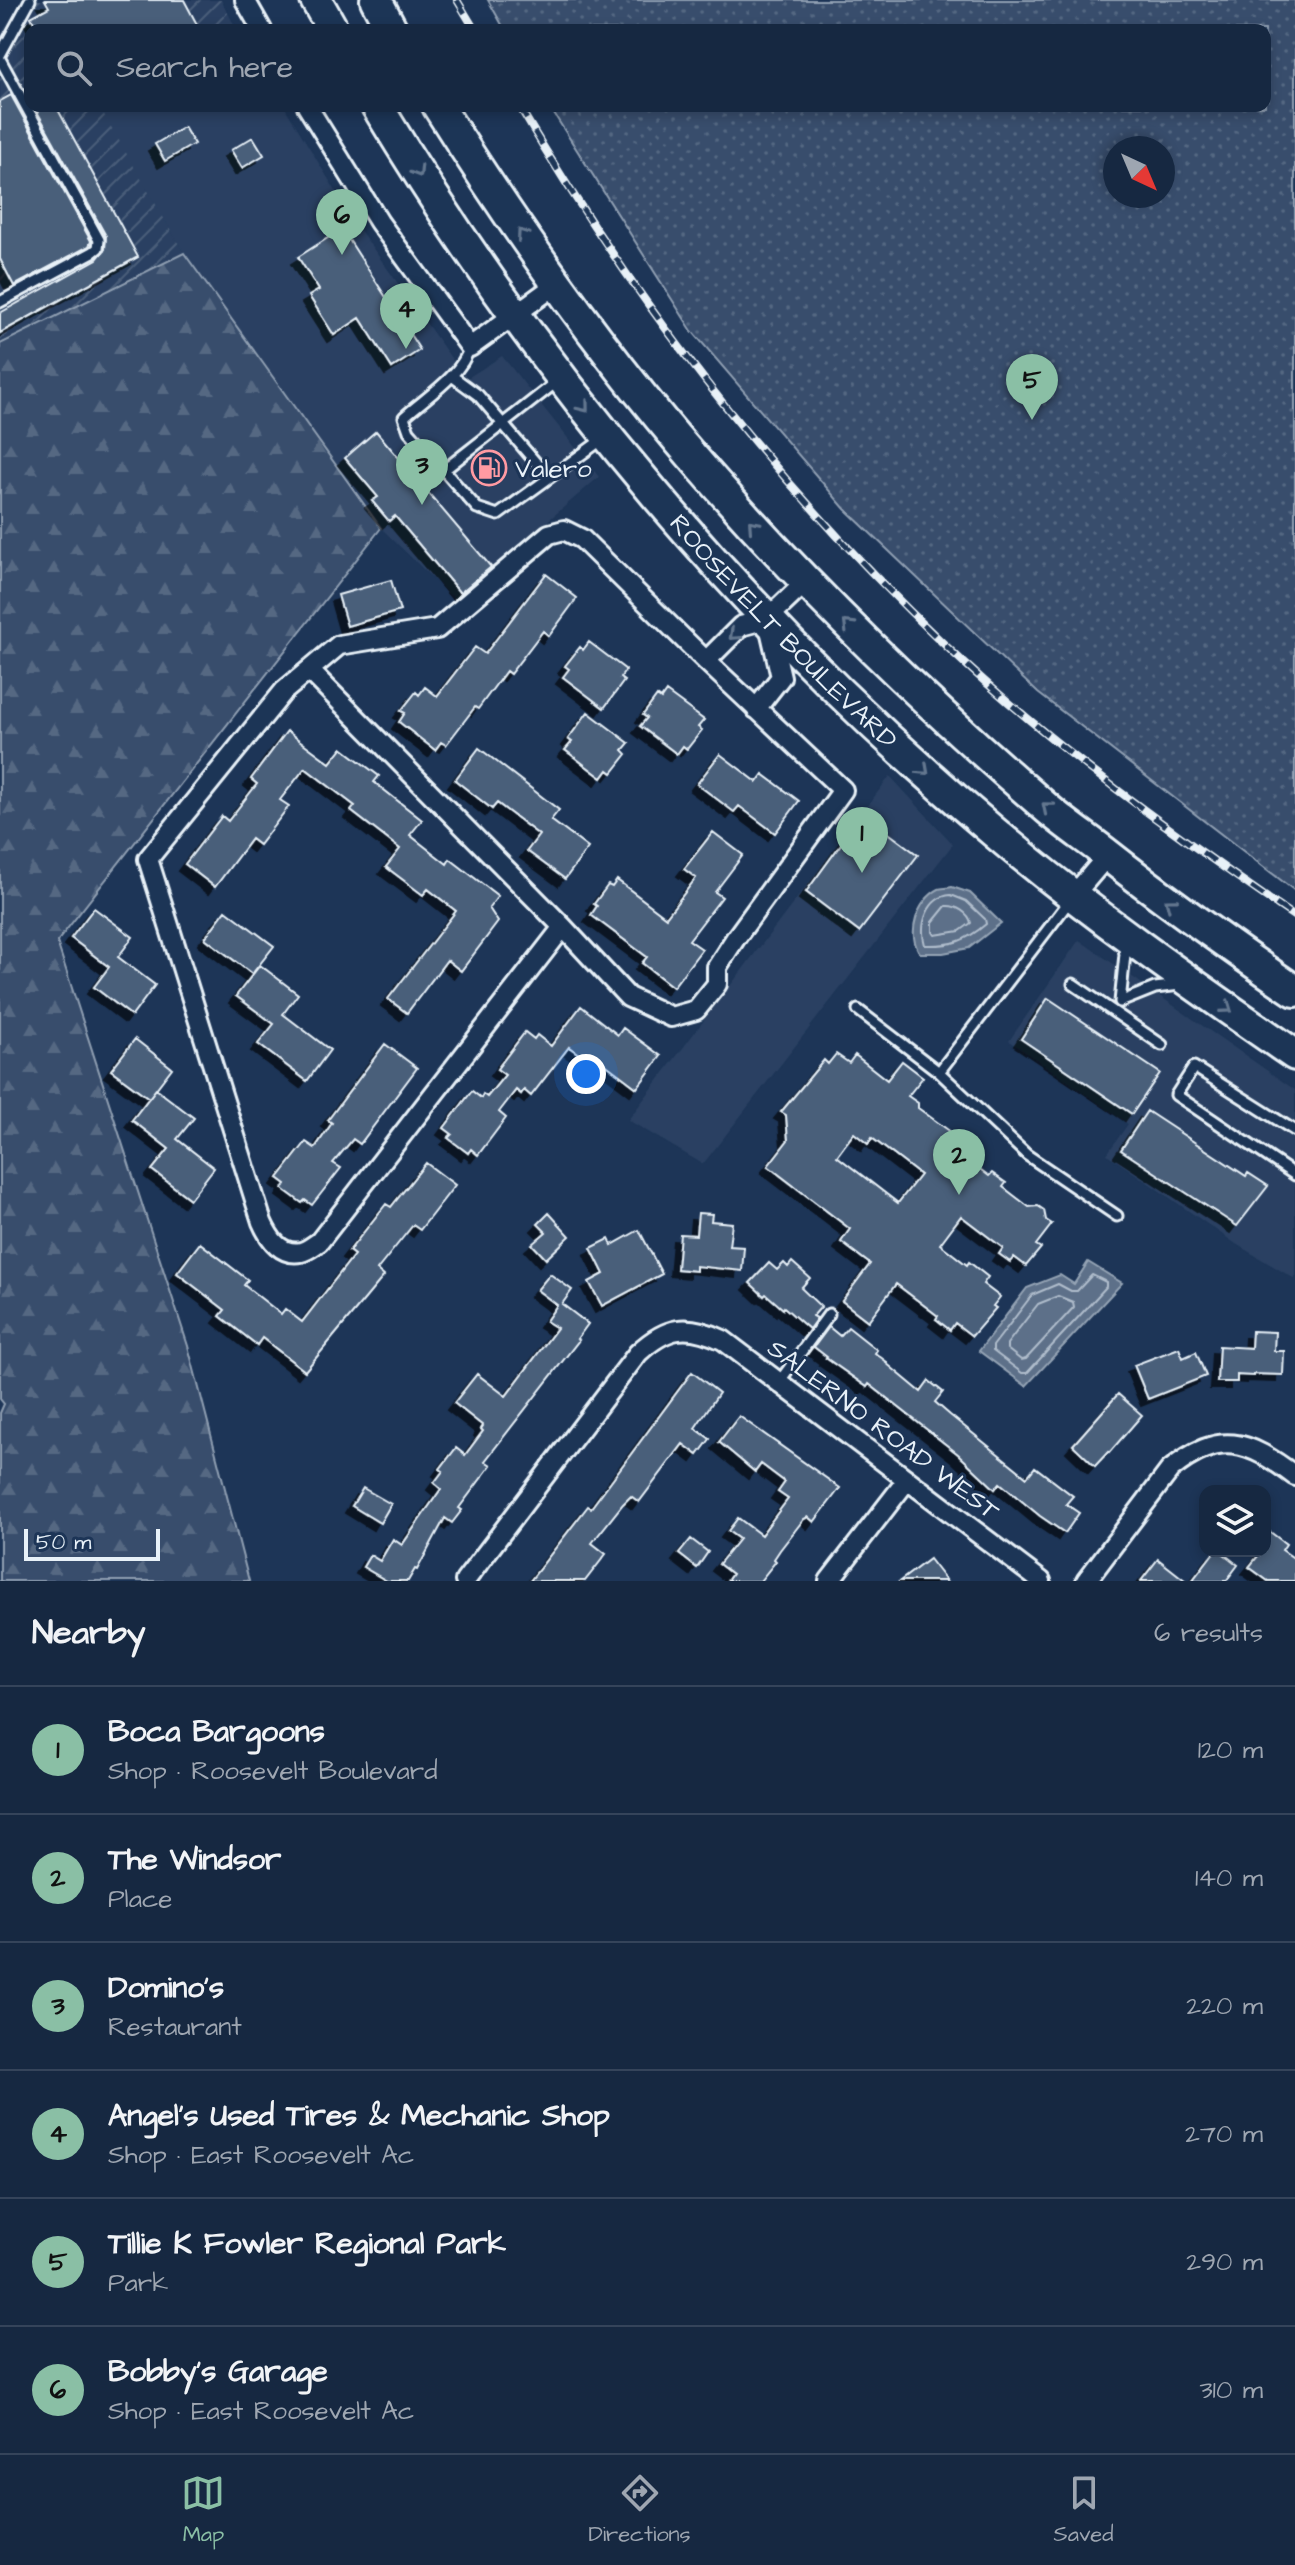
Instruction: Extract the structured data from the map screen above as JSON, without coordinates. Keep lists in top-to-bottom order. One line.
{"streets":{"highway":["ROOSEVELT BOULEVARD"],"street":["SALERNO ROAD WEST"]},"places":{"fuel station":["Valero"]},"scale_bar":"50 m","north":"bottom right","page":{"search":"Search here","pins":["6","4","5","3","1","2"],"scale":"50 m","heading":["Nearby","6 results"],"list":[{"mark":"1","name":"Boca Bargoons","note":"Shop · Roosevelt Boulevard","value":"120 m"},{"mark":"2","name":"The Windsor","note":"Place","value":"140 m"},{"mark":"3","name":"Domino's","note":"Restaurant","value":"220 m"},{"mark":"4","name":"Angel's Used Tires & Mechanic Shop","note":"Shop · East Roosevelt Ac","value":"270 m"},{"mark":"5","name":"Tillie K Fowler Regional Park","note":"Park","value":"290 m"},{"mark":"6","name":"Bobby's Garage","note":"Shop · East Roosevelt Ac","value":"310 m"}],"nav":["Map","Directions","Saved"]}}
